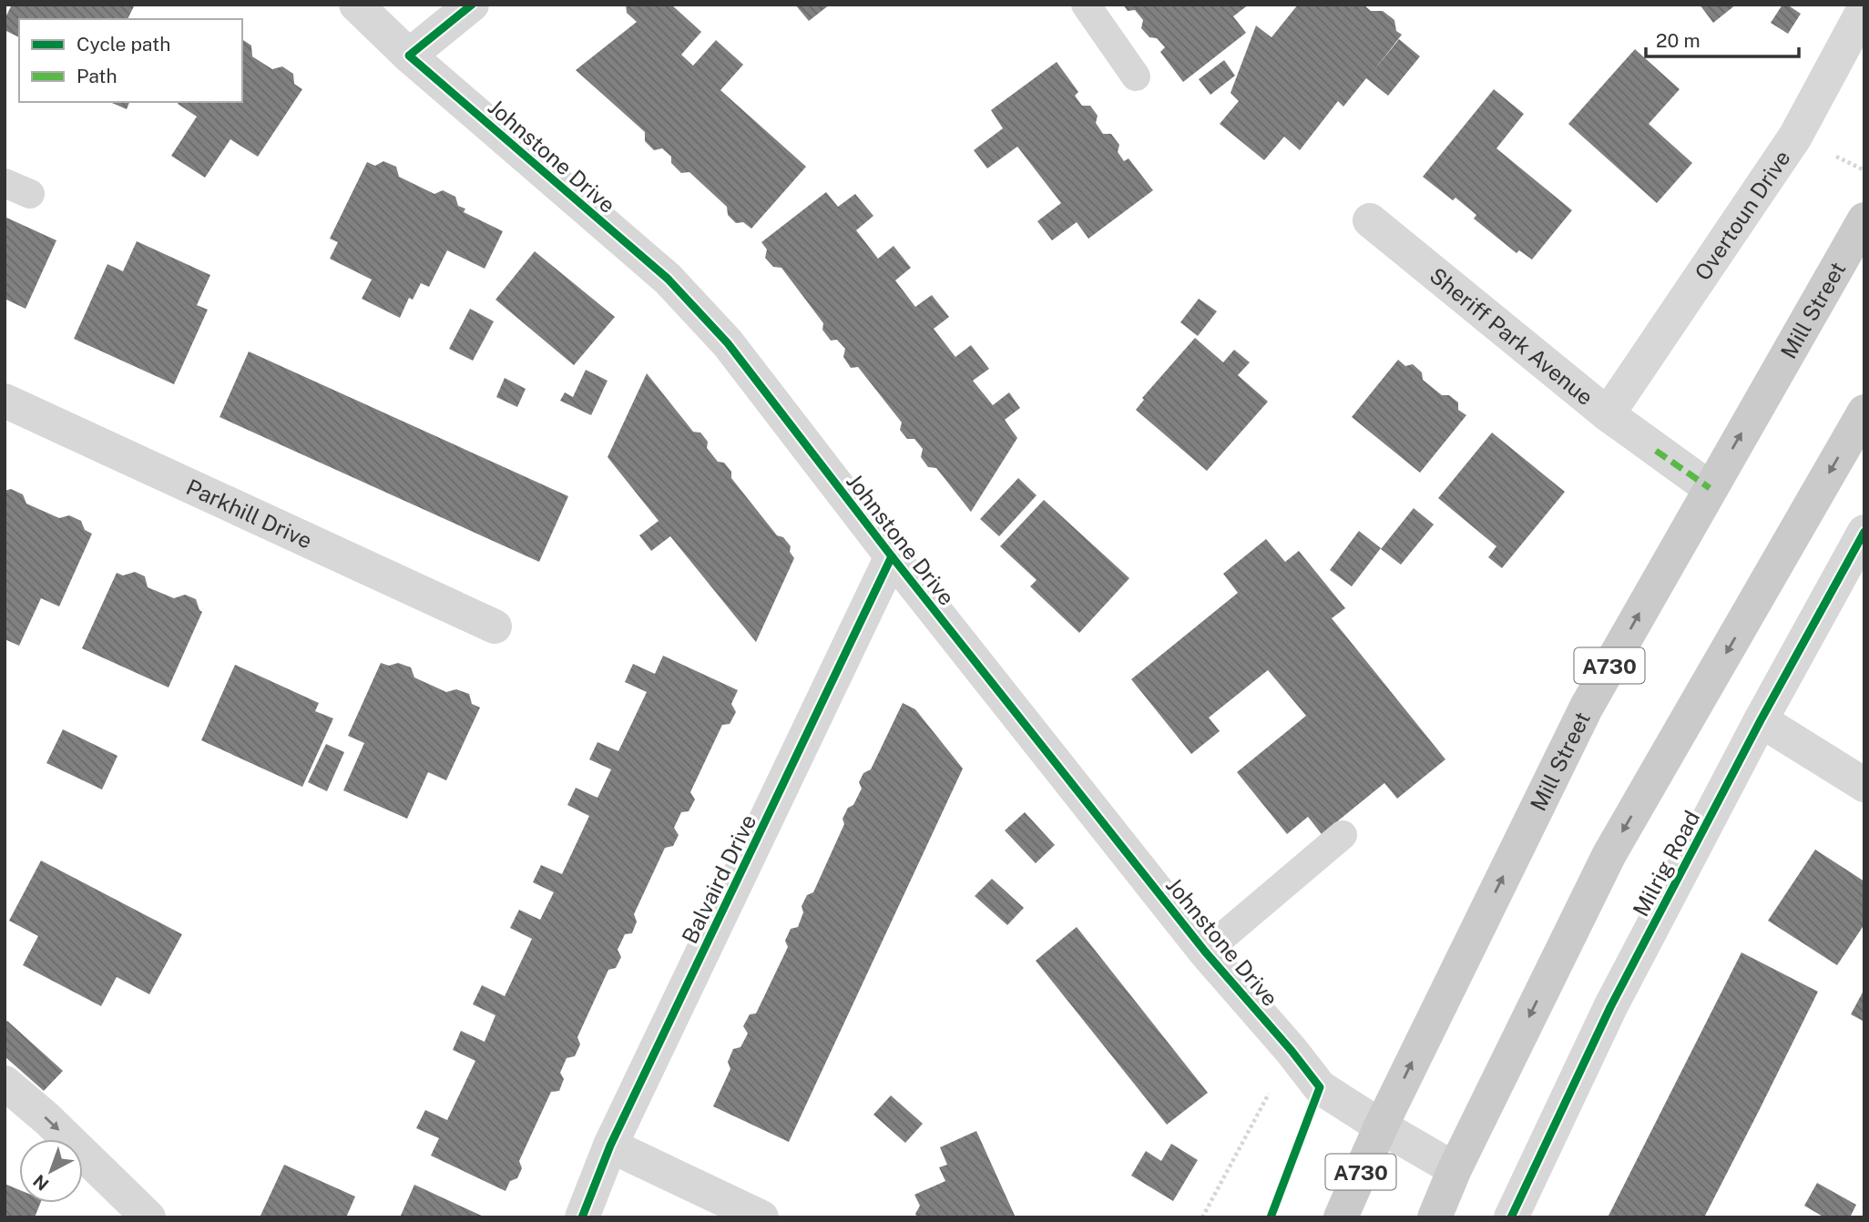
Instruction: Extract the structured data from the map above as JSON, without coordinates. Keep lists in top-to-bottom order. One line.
{"streets":{"main road":["Mill Street","A730"],"street":["Johnstone Drive","Overtoun Drive","Sheriff Park Avenue","Parkhill Drive","Milrig Road","Balvaird Drive"]},"crossings":[["Johnstone Drive","Mill Street"],["Johnstone Drive","Balvaird Drive"],["Overtoun Drive","Sheriff Park Avenue"],["Mill Street","Sheriff Park Avenue"]],"legend":["Cycle path","Path"],"scale_bar":"20 m","north":"bottom left"}
